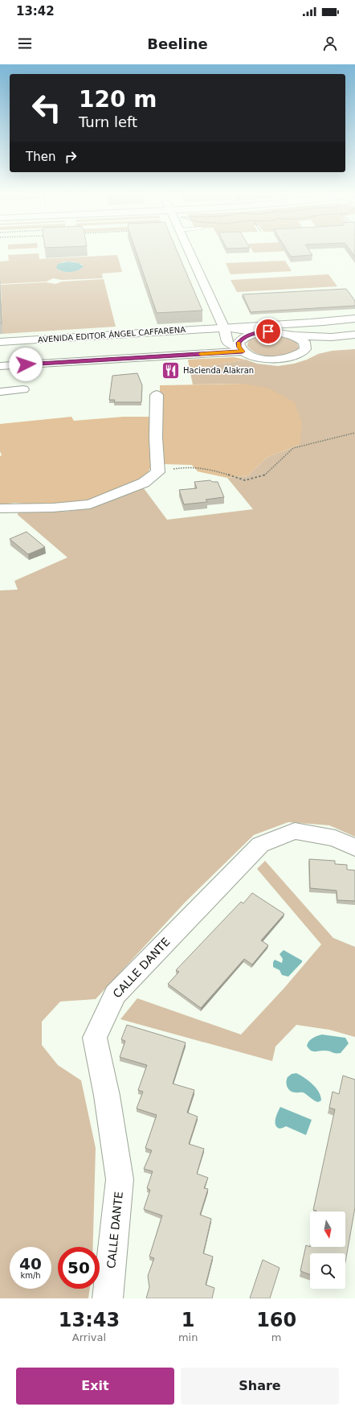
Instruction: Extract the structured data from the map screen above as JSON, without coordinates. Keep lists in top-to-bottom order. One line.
{"streets":{"street":["AVENIDA EDITOR ÁNGEL CAFFARENA","CALLE DANTE"]},"places":{"restaurant":["Hacienda Alakran"]},"north":"bottom","page":{"status":"13:42","header":"Beeline","turn":["120 m","Turn left"],"then":"Then","speed":"40 km/h","limit":"50","eta":["13:43","Arrival","1","min","160","m"],"buttons":["Exit","Share"]}}
